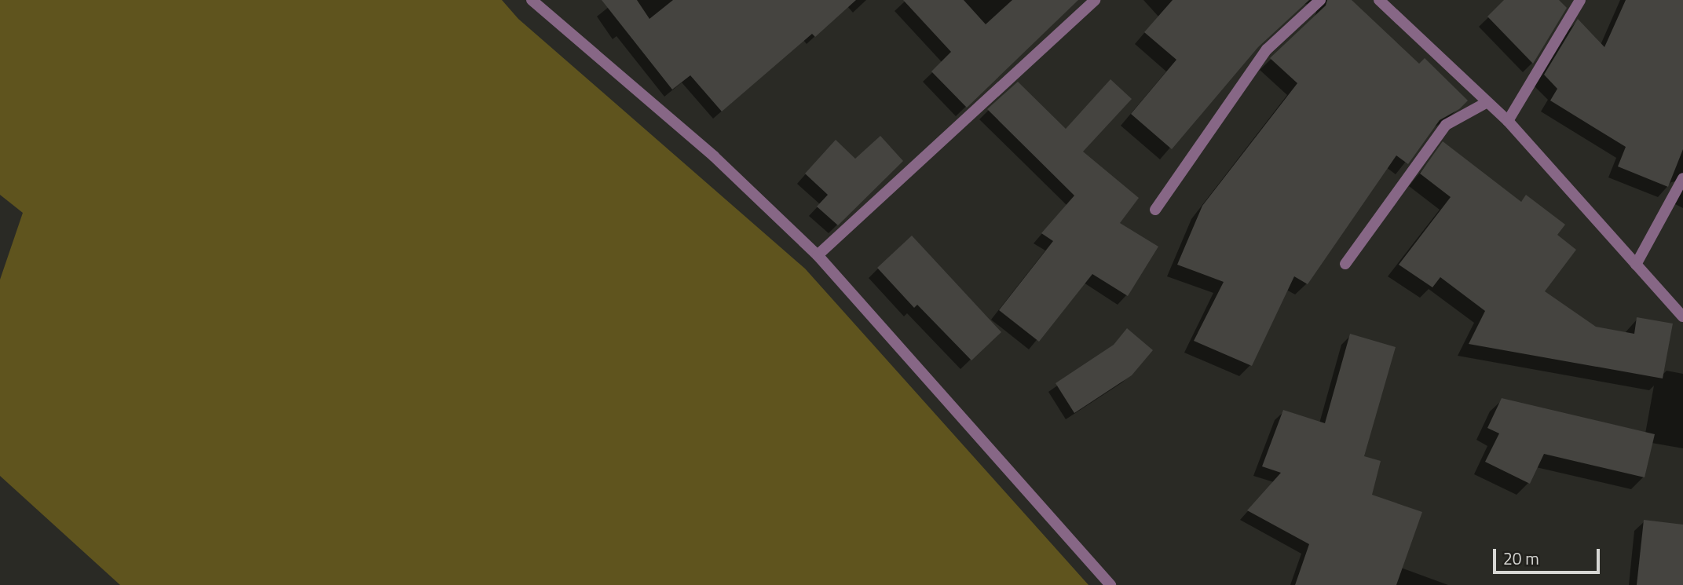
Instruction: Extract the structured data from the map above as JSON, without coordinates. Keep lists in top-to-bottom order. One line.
{"scale_bar":"20 m"}
